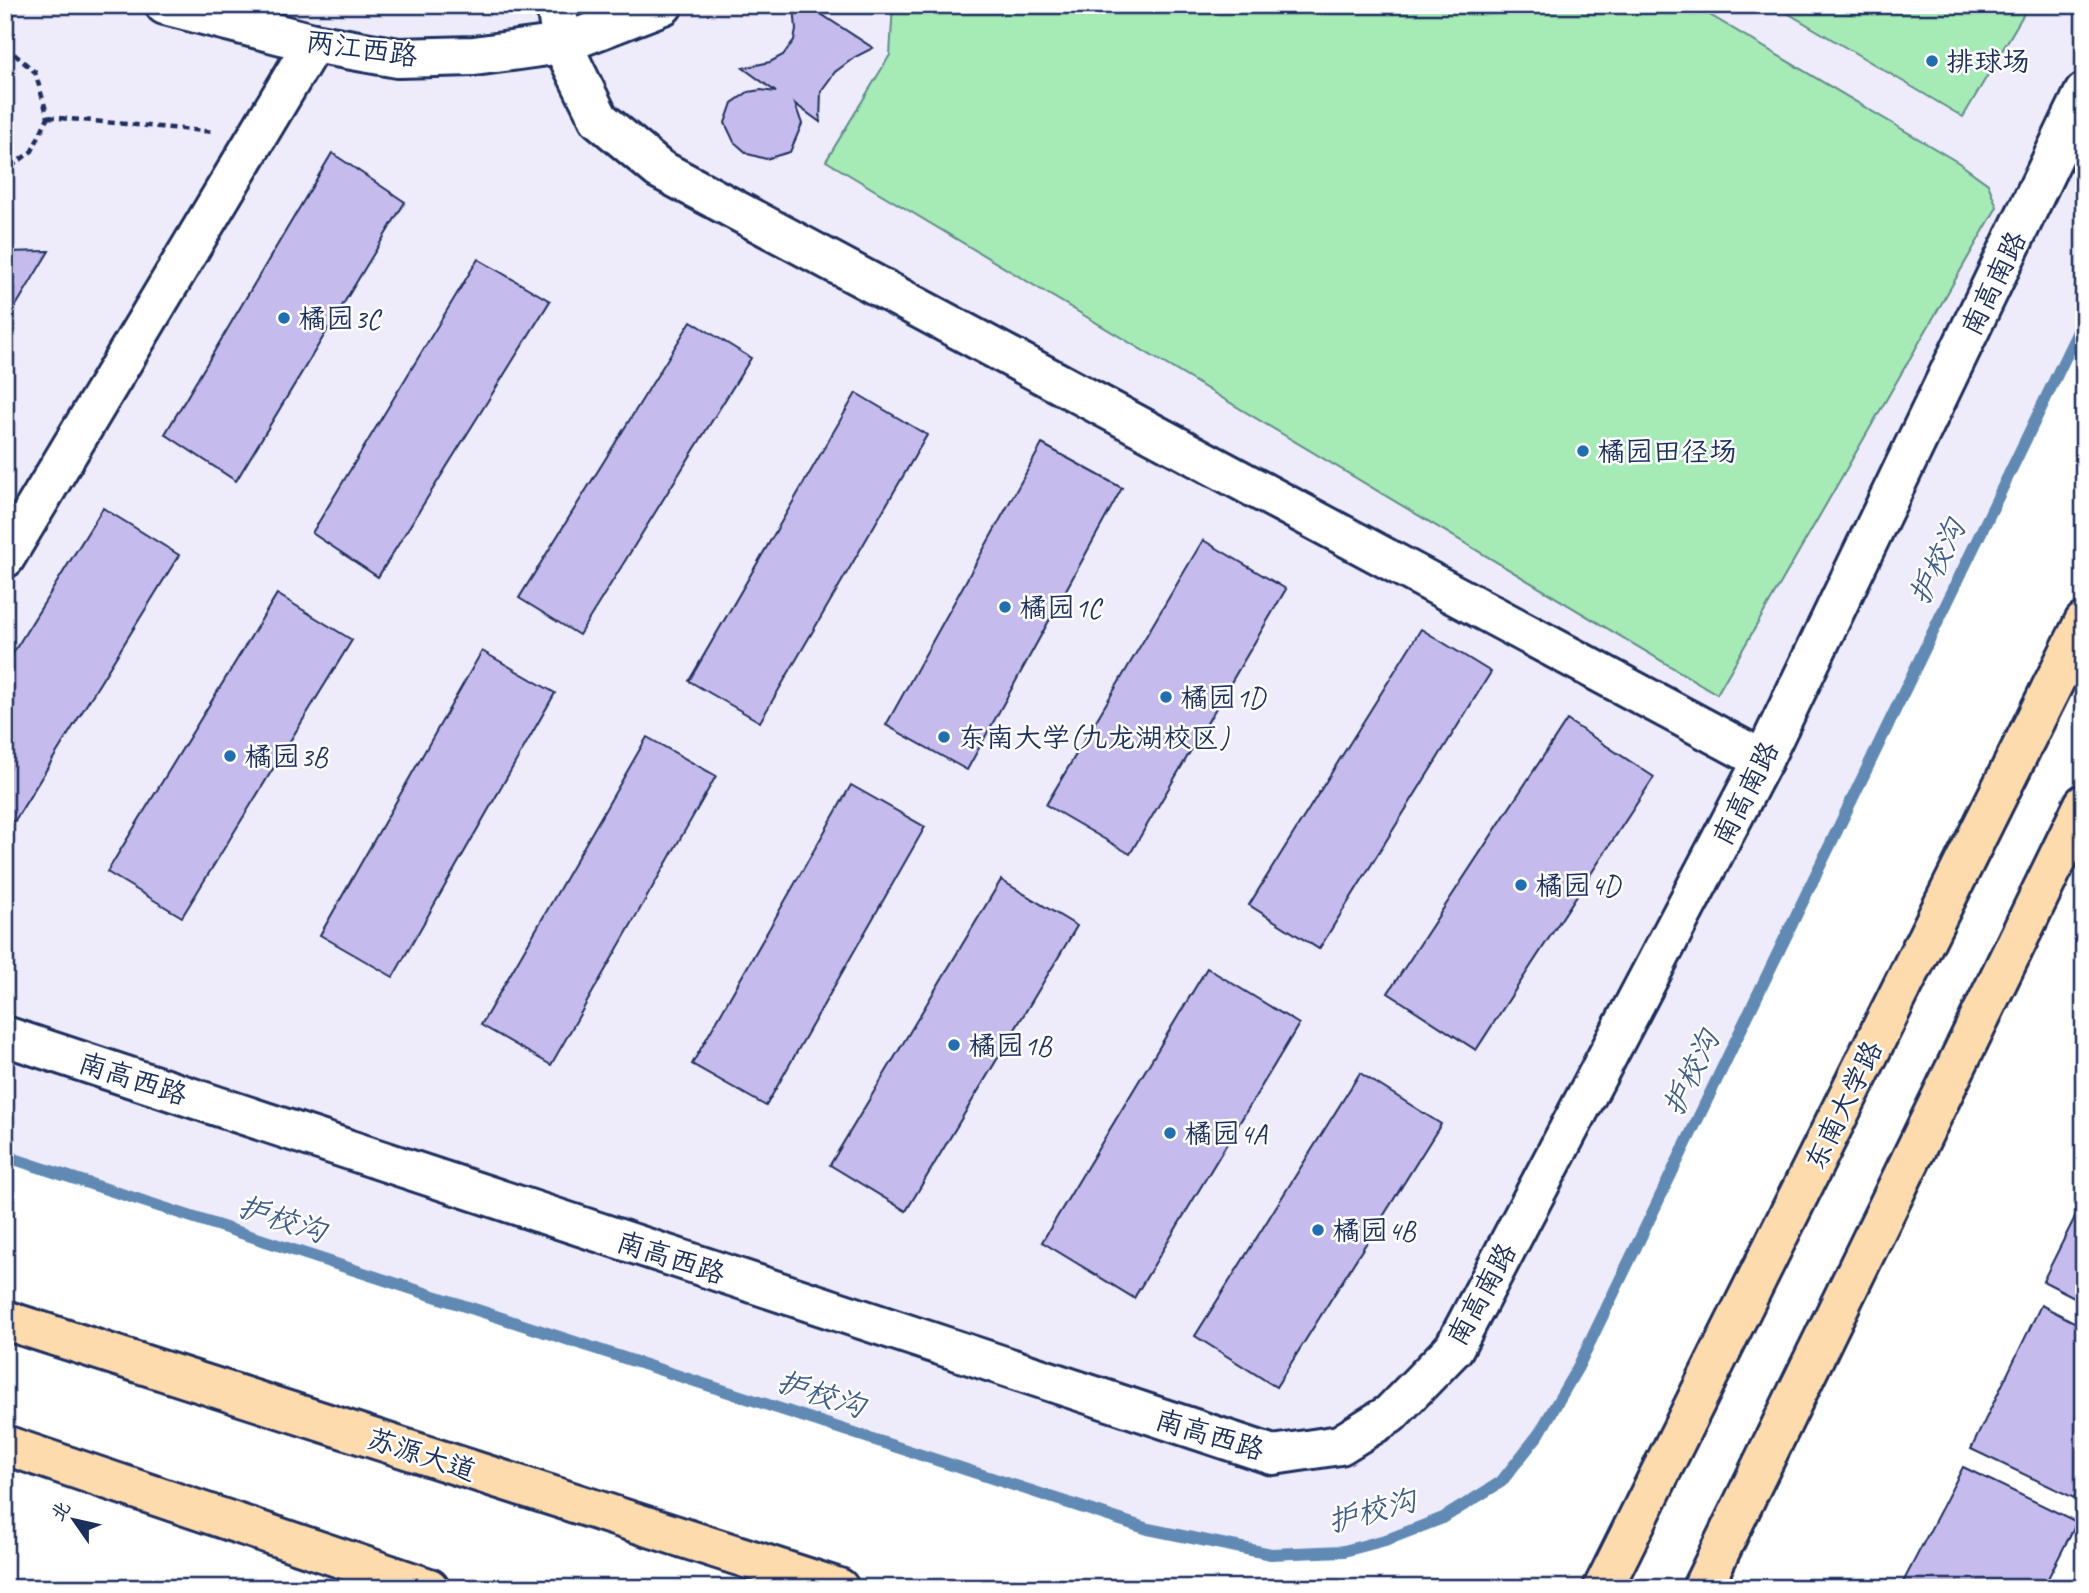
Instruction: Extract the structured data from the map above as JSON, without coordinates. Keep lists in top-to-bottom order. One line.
{"streets":{"main road":["东南大学路","苏源大道"],"street":["两江西路","南高南路","南高西路"]},"crossings":[["南高南路","南高西路"]],"water":["护校沟"],"places":["排球场","橘园3C","橘园田径场","橘园1C","橘园1D","东南大学(九龙湖校区)","橘园3B","橘园4D","橘园1B","橘园4A","橘园4B"],"north":"top left"}
